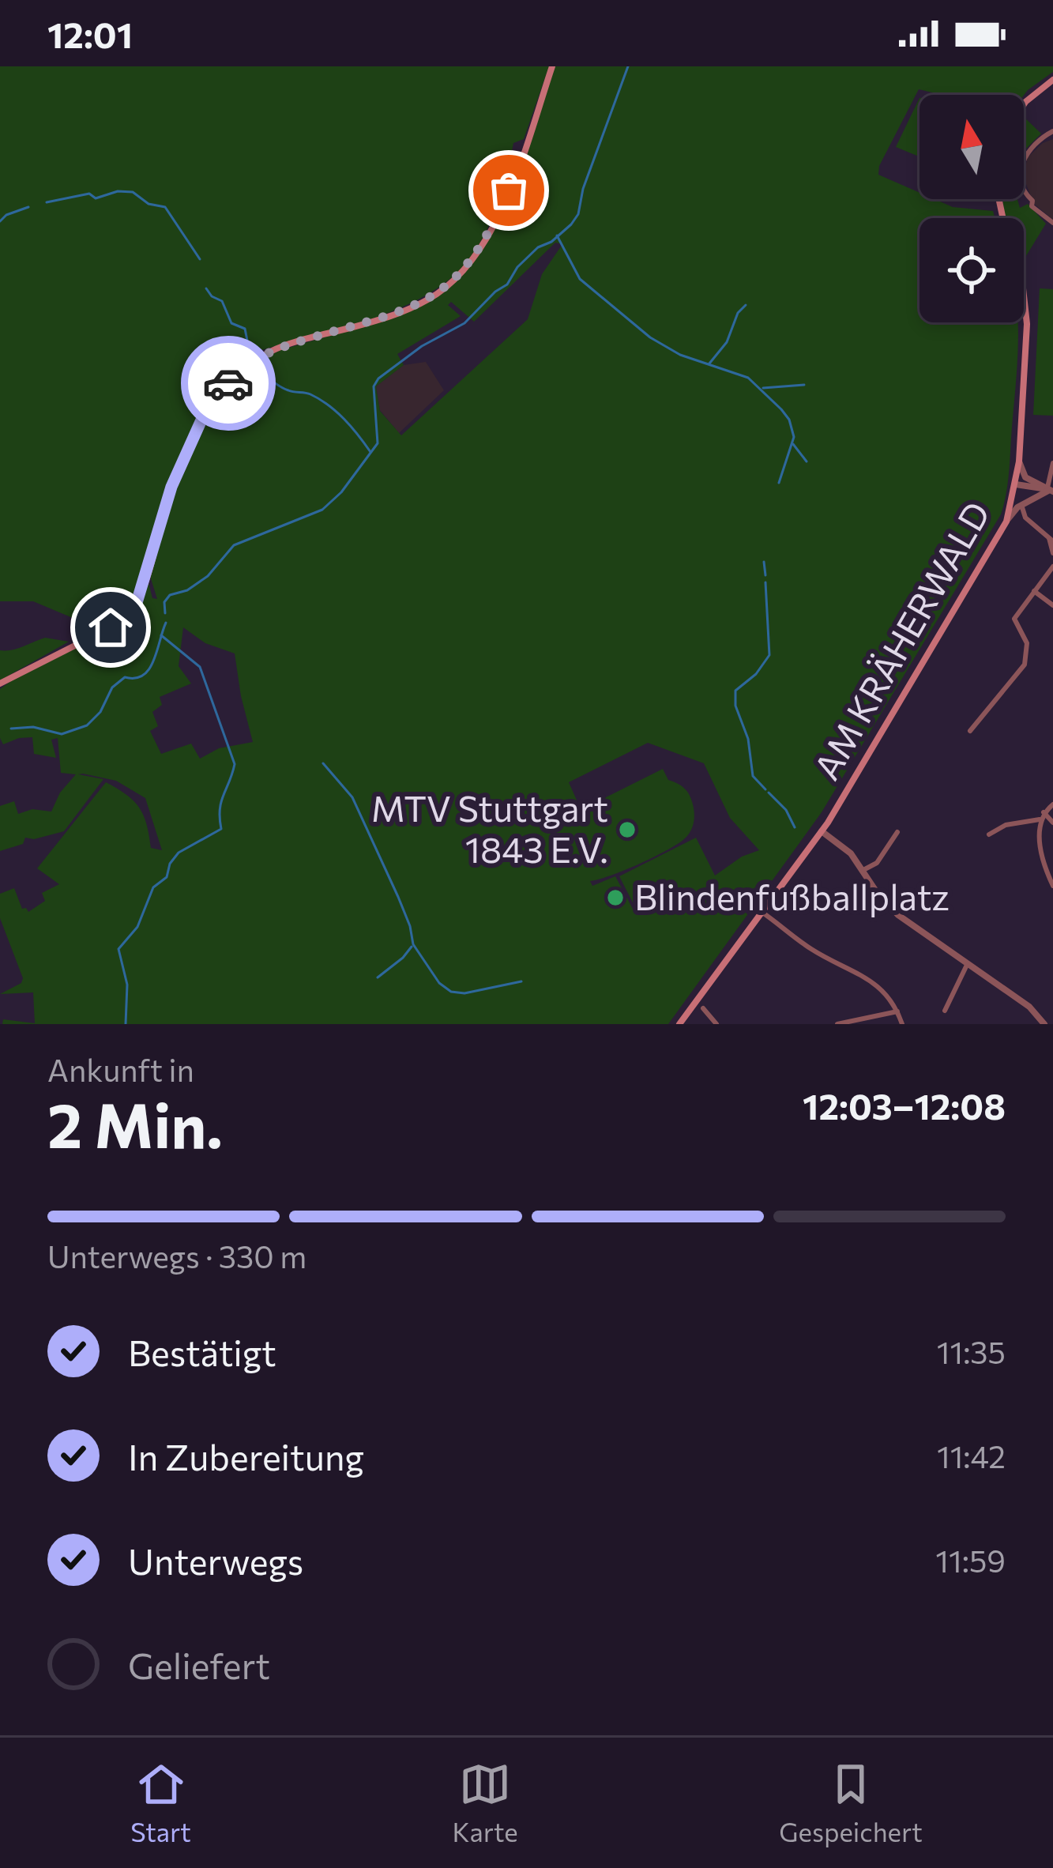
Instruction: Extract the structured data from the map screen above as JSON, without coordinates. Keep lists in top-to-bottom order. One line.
{"streets":{"main road":["AM KRÄHERWALD"]},"places":["MTV Stuttgart 1843 E.V.","Blindenfußballplatz"],"north":"top","page":{"status":"12:01","heading":["2 Min.","Ankunft in","12:03–12:08"],"bar":"Unterwegs · 330 m","list":[["Bestätigt","11:35"],["In Zubereitung","11:42"],["Unterwegs","11:59"],"Geliefert"],"tabs":["Start","Karte","Gespeichert"]}}
